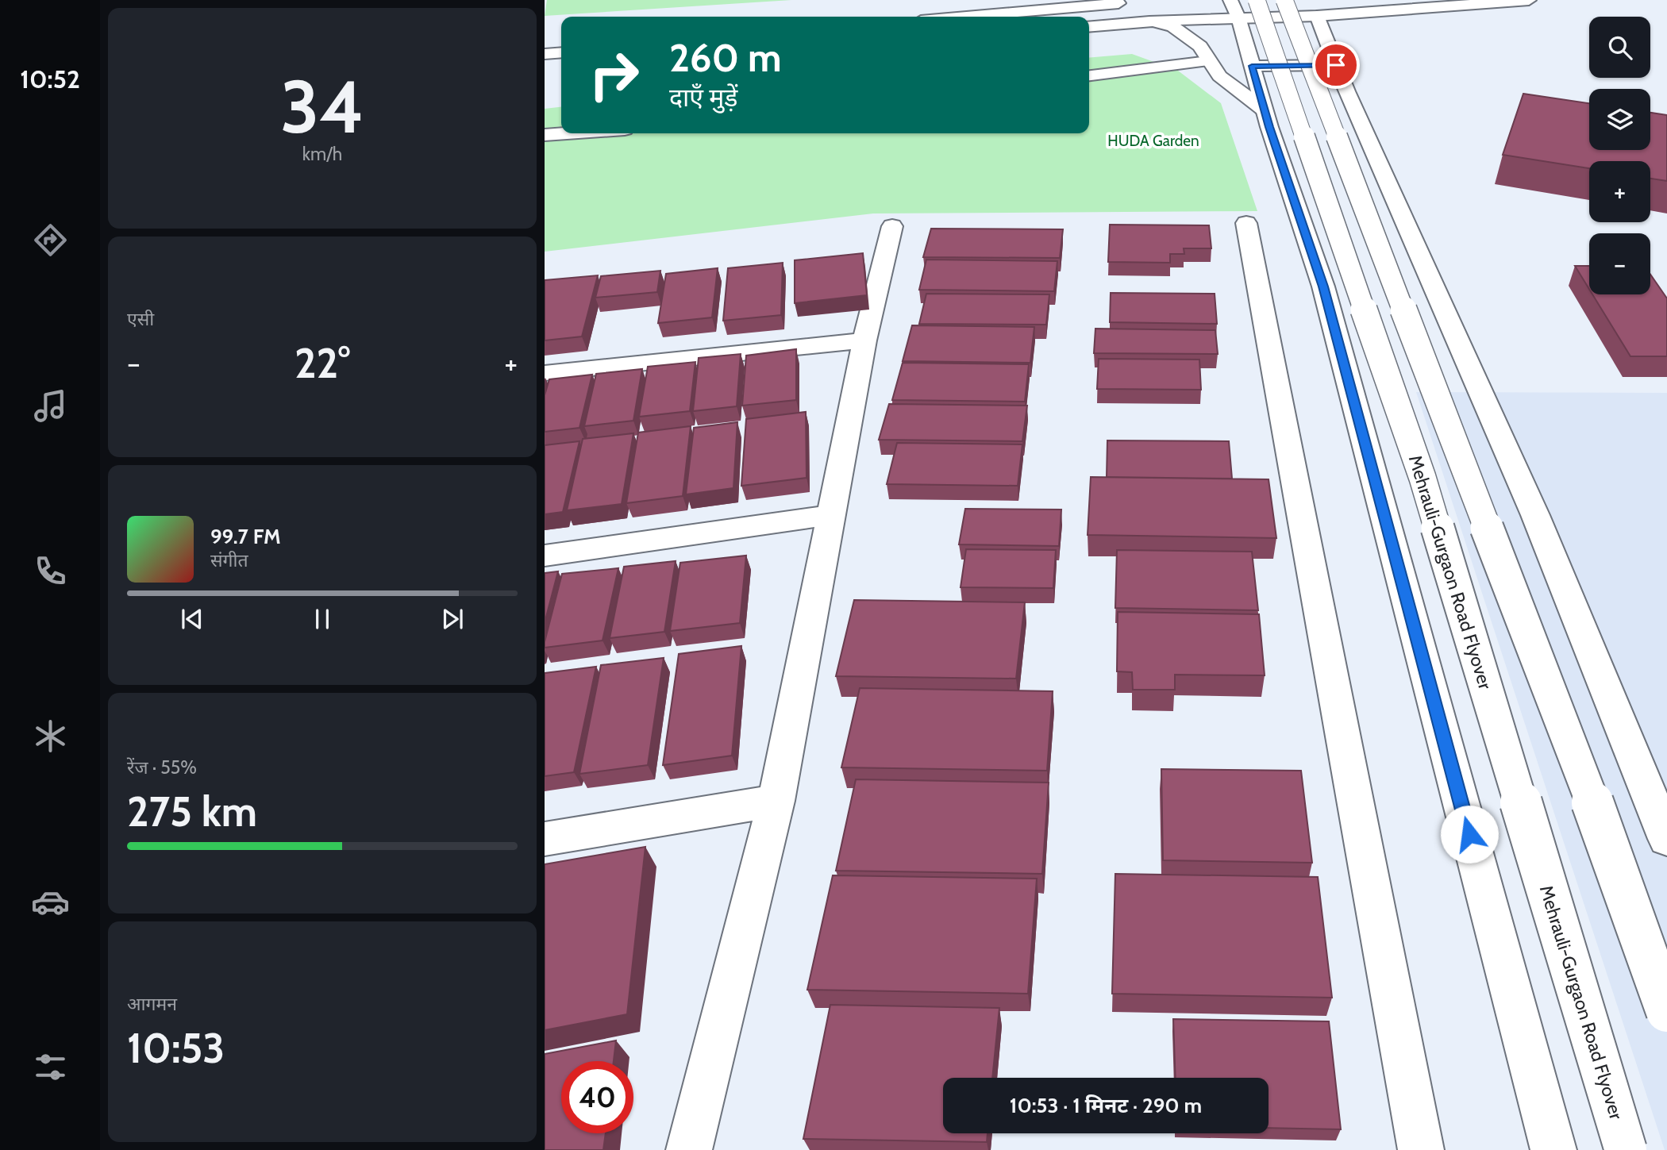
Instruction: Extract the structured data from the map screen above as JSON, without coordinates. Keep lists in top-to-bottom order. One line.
{"streets":{"street":["Mehrauli-Gurgaon Road Flyover"]},"parks":["HUDA Garden"],"page":{"tabs":"10:52","tile":[["34","km/h"],"एसी",["रेंज · 55%","275 km"],["आगमन","10:53"]],"map_buttons":["+","−"],"turn":["260 m","दाएँ मुड़ें"],"heat":["−","22°","+"],"song":["99.7 FM","संगीत"],"limit":"40","trip":"10:53 · 1 मिनट · 290 m"}}
